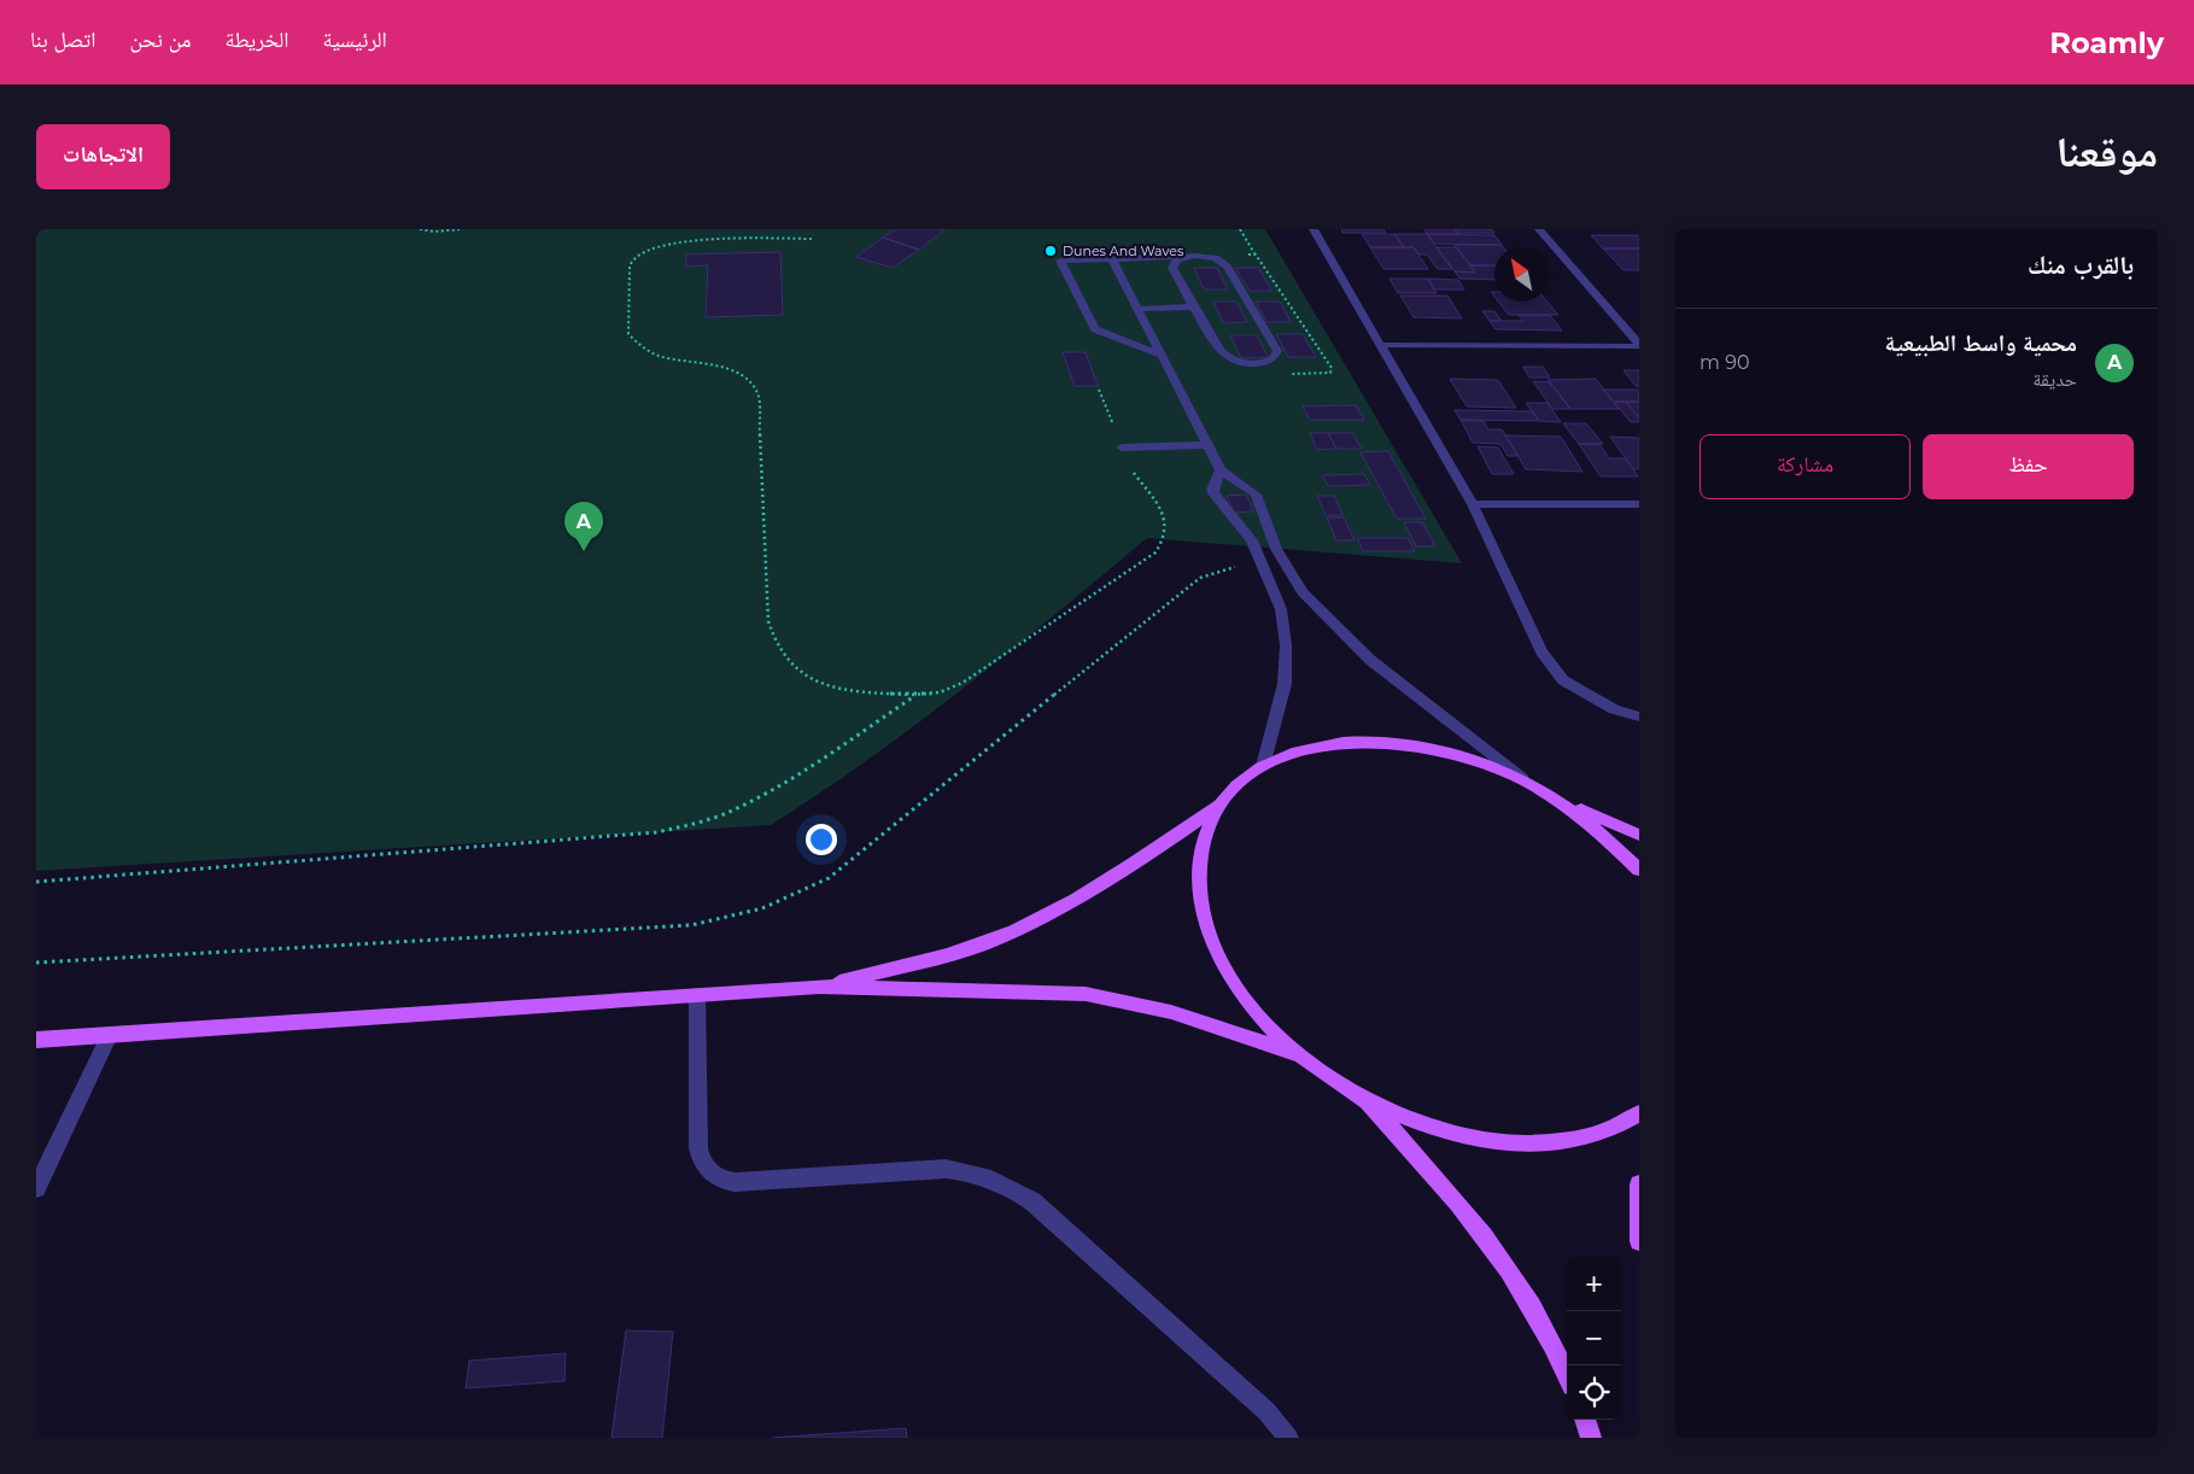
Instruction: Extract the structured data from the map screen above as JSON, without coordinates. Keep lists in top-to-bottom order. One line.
{"places":["Dunes And Waves"],"north":"top left","page":{"header":"Roamly","nav":["الرئيسية","الخريطة","من نحن","اتصل بنا"],"title":"موقعنا","buttons":["الاتجاهات",["حفظ","مشاركة"]],"heading":"بالقرب منك","list":[{"mark":"A","name":"محمية واسط الطبيعية","note":"حديقة","value":"90 m"}],"pins":"A","map_buttons":["+","−"]}}
